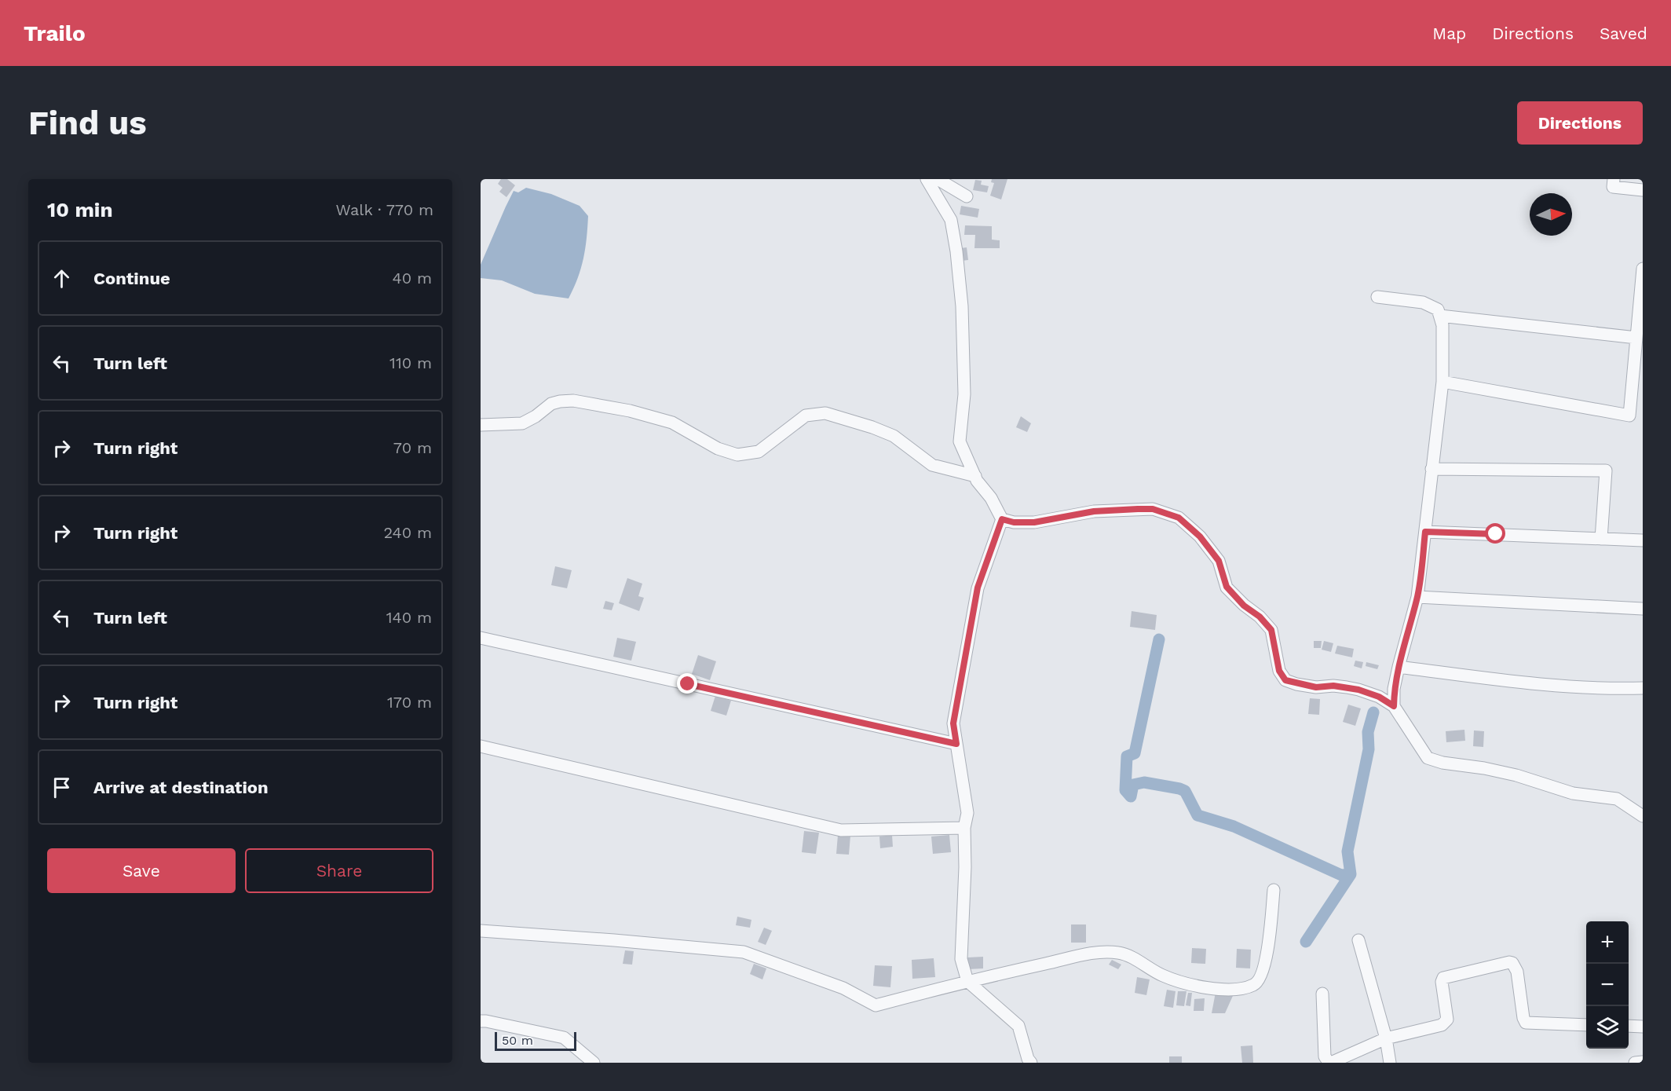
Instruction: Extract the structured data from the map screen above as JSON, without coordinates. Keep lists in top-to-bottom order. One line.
{"scale_bar":"50 m","north":"right","page":{"header":"Trailo","nav":["Map","Directions","Saved"],"buttons":["Directions",["Save","Share"]],"title":"Find us","heading":["10 min","Walk · 770 m"],"list":[["Continue","40 m"],["Turn left","110 m"],["Turn right","70 m"],["Turn right","240 m"],["Turn left","140 m"],["Turn right","170 m"],"Arrive at destination"],"map_buttons":["+","−"],"scale":"50 m"}}
